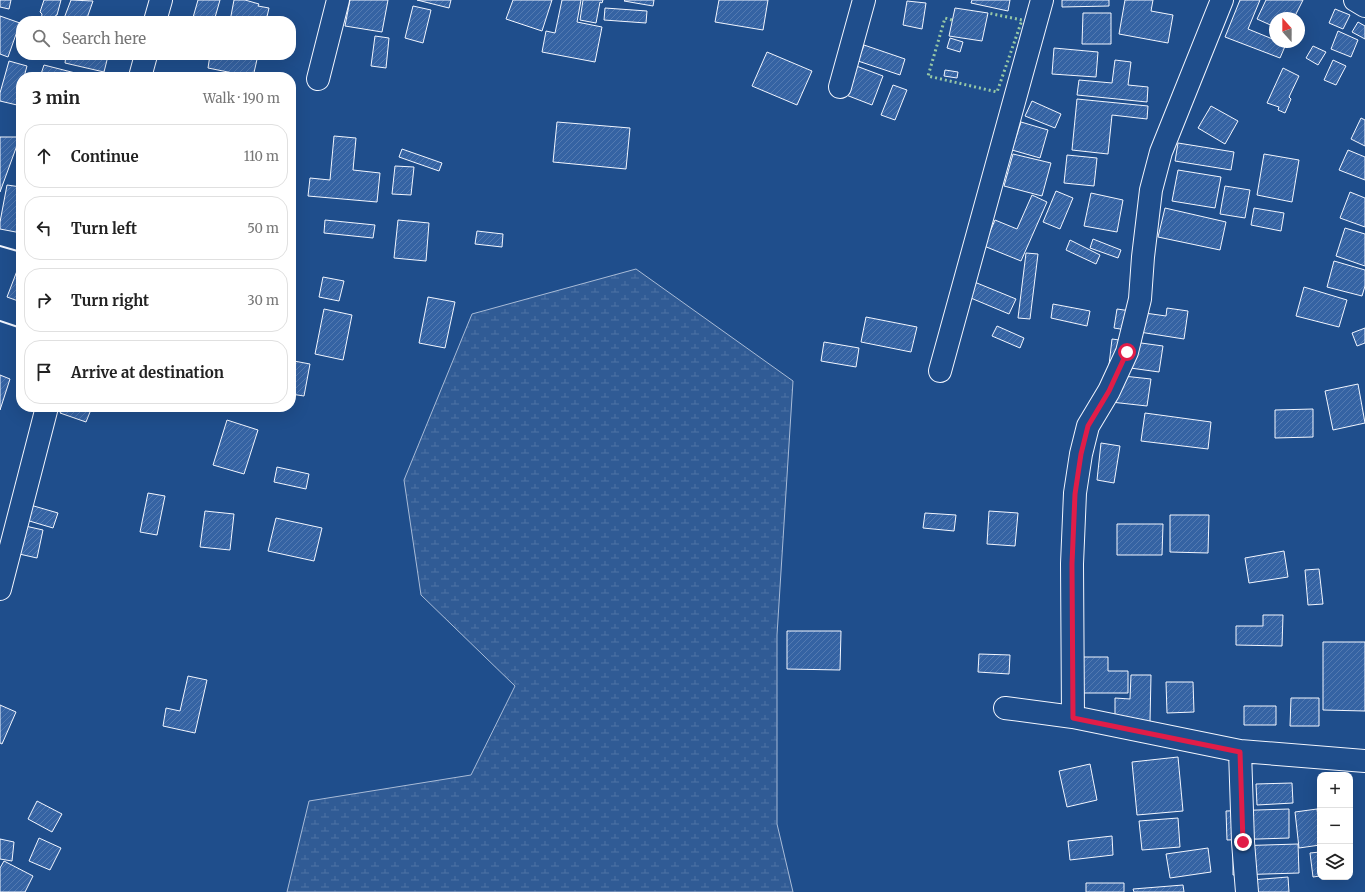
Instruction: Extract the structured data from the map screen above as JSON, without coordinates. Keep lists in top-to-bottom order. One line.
{"north":"top","page":{"search":"Search here","heading":["3 min","Walk · 190 m"],"list":[["Continue","110 m"],["Turn left","50 m"],["Turn right","30 m"],"Arrive at destination"],"map_buttons":["+","−"]}}
